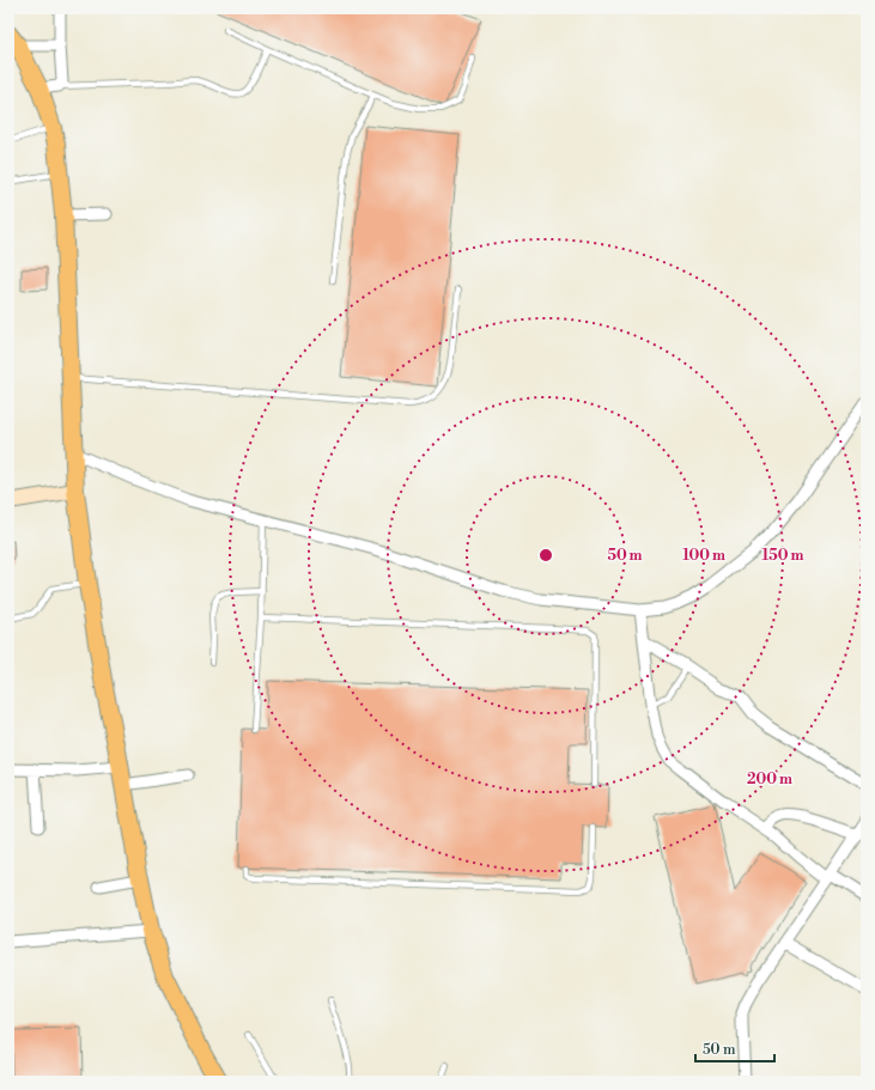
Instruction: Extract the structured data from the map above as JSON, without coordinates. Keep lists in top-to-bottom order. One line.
{"scale_bar":"50 m","rings":["50 m","100 m","150 m","200 m"]}
